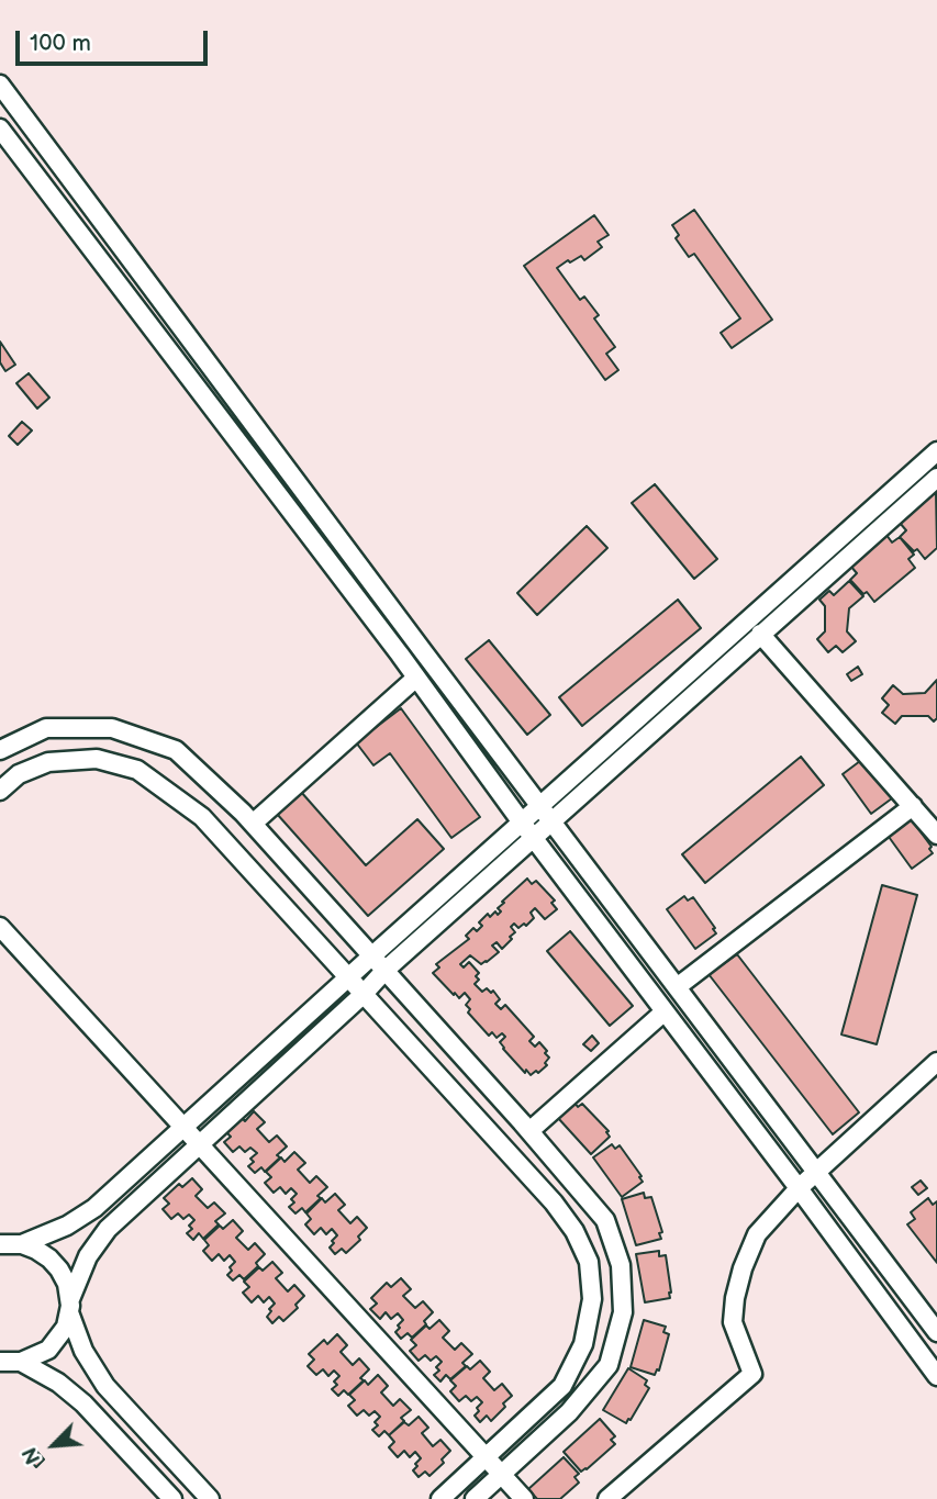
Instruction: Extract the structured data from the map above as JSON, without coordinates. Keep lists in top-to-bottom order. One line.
{"scale_bar":"100 m","north":"bottom left"}
